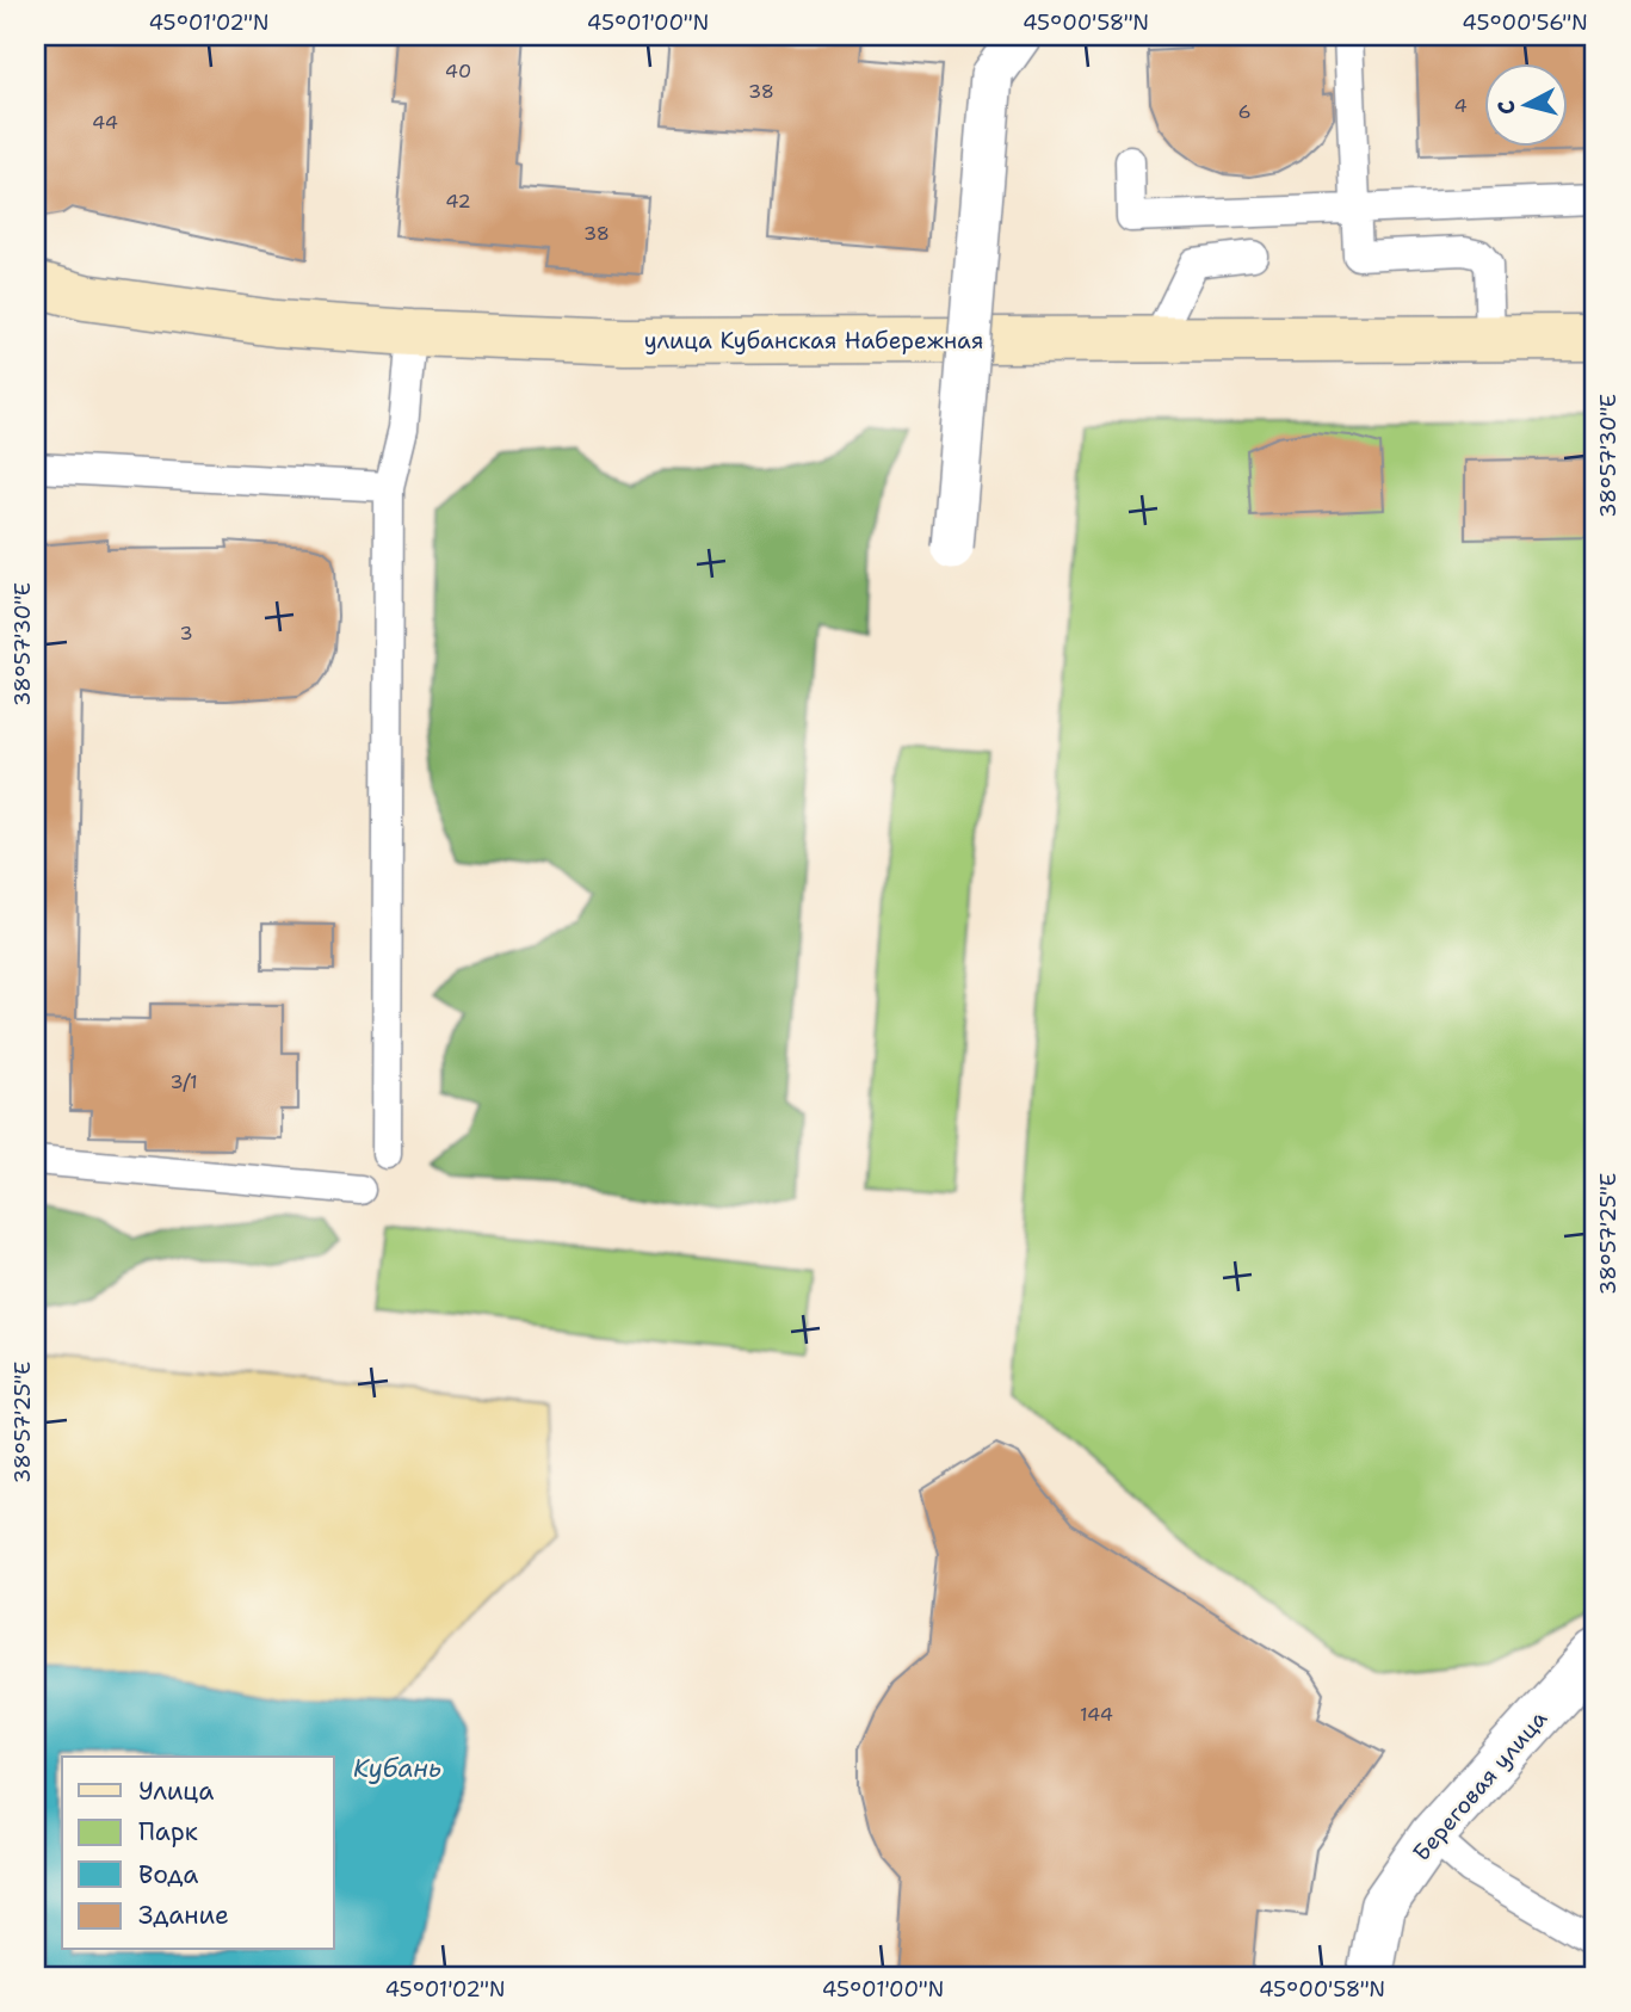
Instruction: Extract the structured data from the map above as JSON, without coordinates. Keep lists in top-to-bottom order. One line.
{"streets":{"main road":["улица Кубанская Набережная"],"street":["Береговая улица"]},"water":["Кубань"],"house_numbers":["40","38","4","6","44","42","38","3","3/1","144"],"legend":["Улица","Парк","Вода","Здание"],"north":"left","coordinates":["45°01'02\"N","45°01'00\"N","45°00'58\"N","45°00'56\"N","38°57'30\"E","38°57'25\"E"]}
